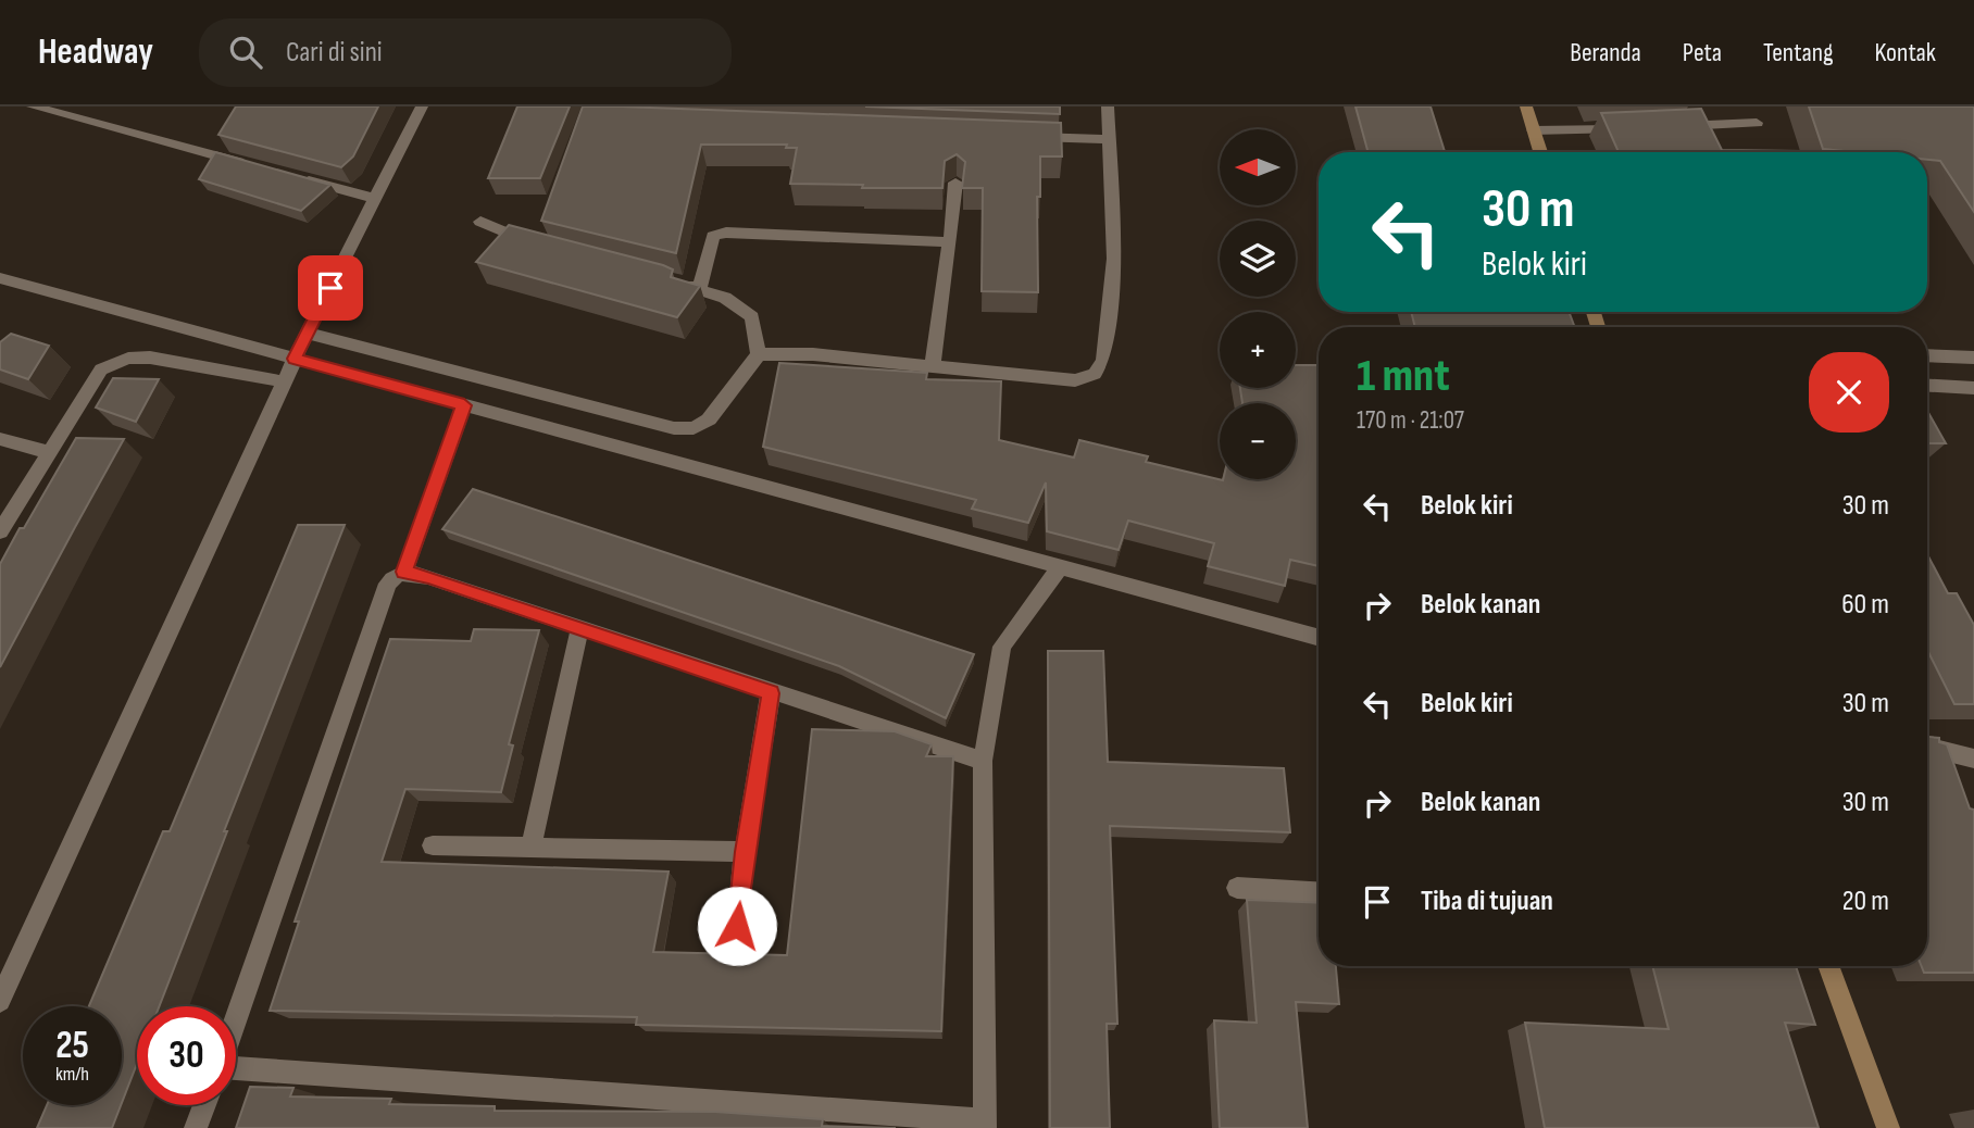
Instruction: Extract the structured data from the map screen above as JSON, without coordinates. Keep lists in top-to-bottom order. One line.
{"north":"left","page":{"header":"Headway","search":"Cari di sini","nav":["Beranda","Peta","Tentang","Kontak"],"map_buttons":["+","−"],"turn":["30 m","Belok kiri"],"heading":["1 mnt","170 m · 21:07"],"list":[{"name":"Belok kiri","value":"30 m"},{"name":"Belok kanan","value":"60 m"},{"name":"Belok kiri","value":"30 m"},{"name":"Belok kanan","value":"30 m"},{"name":"Tiba di tujuan","value":"20 m"}],"speed":"25 km/h","limit":"30"}}
